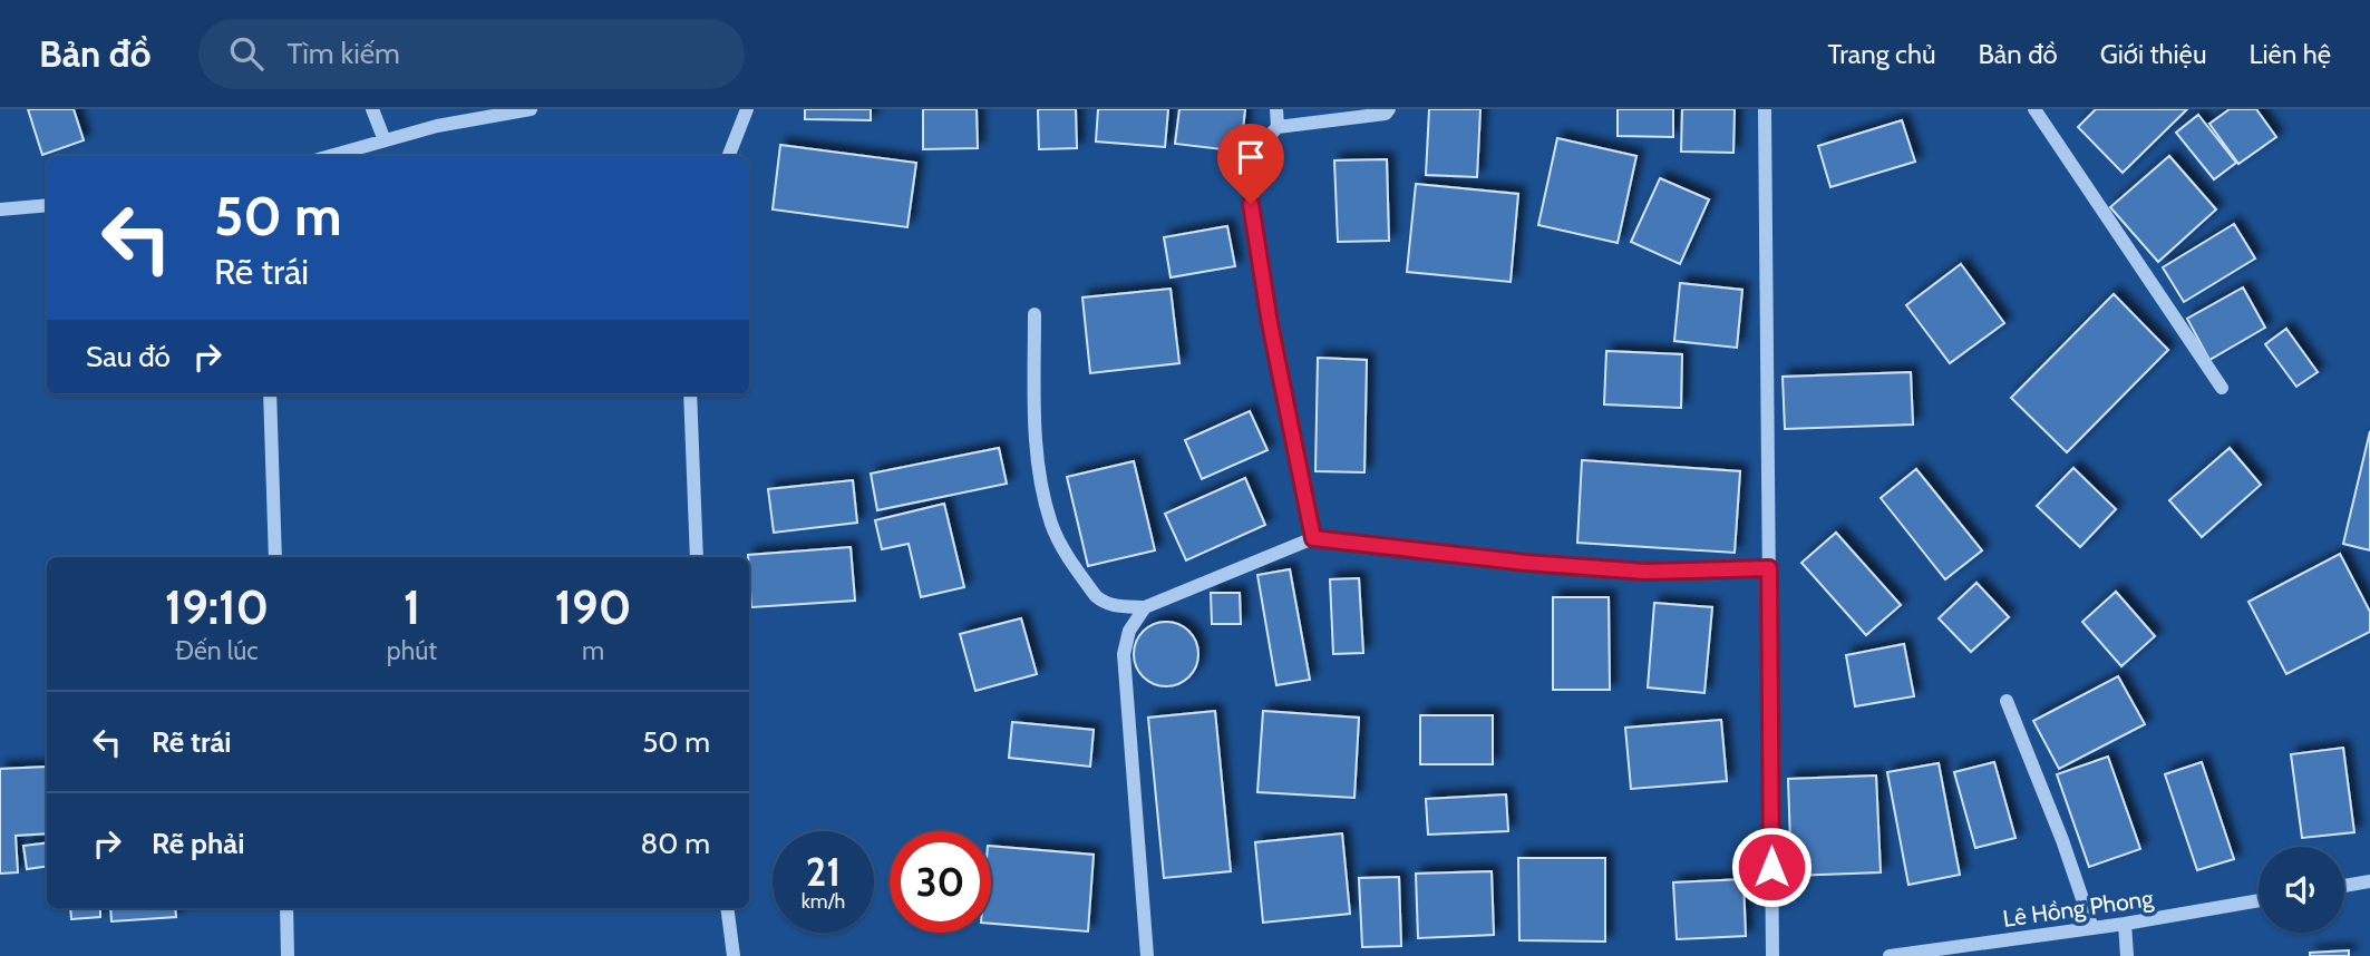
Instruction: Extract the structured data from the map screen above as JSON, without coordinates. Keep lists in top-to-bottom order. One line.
{"streets":{"street":["Lê Hồng Phong"]},"page":{"header":"Bản đồ","search":"Tìm kiếm","nav":["Trang chủ","Bản đồ","Giới thiệu","Liên hệ"],"turn":["50 m","Rẽ trái"],"then":"Sau đó","eta":["19:10","Đến lúc","1","phút","190","m"],"list":[{"name":"Rẽ trái","value":"50 m"},{"name":"Rẽ phải","value":"80 m"}],"speed":"21 km/h","limit":"30"}}
